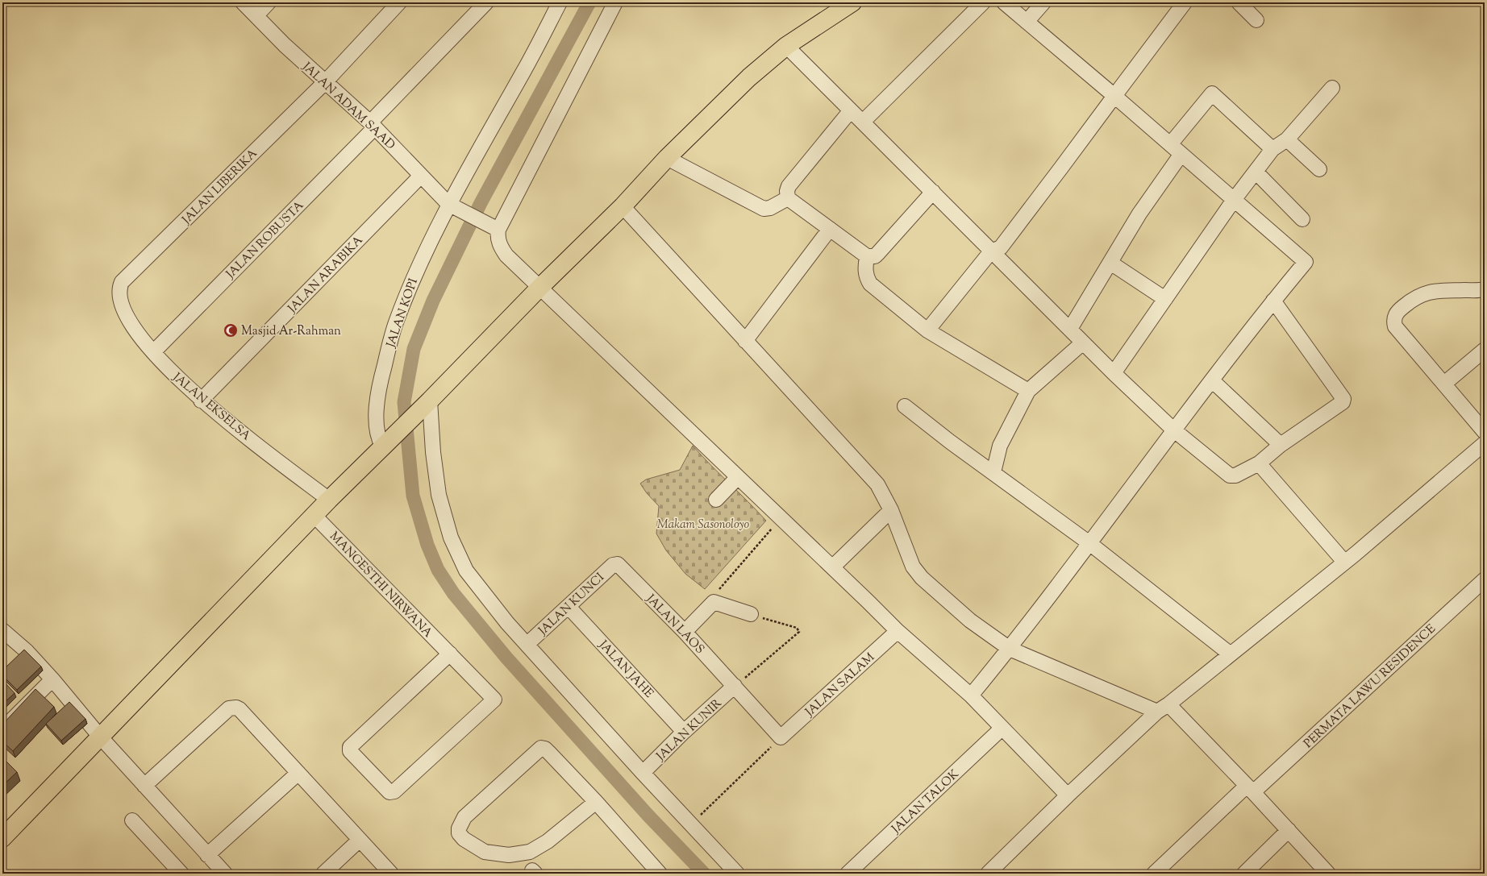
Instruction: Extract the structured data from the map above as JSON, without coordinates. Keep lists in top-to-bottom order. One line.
{"streets":{"street":["JALAN ADAM SAAD","JALAN LIBERIKA","JALAN ROBUSTA","JALAN ARABIKA","JALAN KOPI","JALAN EKSELSA","MANGESTHI NIRWANA","JALAN KUNCI","JALAN LAOS","JALAN JAHE","JALAN SALAM","PERMATA LAWU RESIDENCE","JALAN KUNIR","JALAN TALOK"]},"crossings":[["JALAN ADAM SAAD","JALAN LIBERIKA"],["JALAN ADAM SAAD","JALAN ROBUSTA"],["JALAN ADAM SAAD","JALAN ARABIKA"],["JALAN ADAM SAAD","JALAN KOPI"],["JALAN LIBERIKA","JALAN EKSELSA"],["JALAN ROBUSTA","JALAN EKSELSA"],["JALAN ARABIKA","JALAN EKSELSA"],["JALAN KUNCI","JALAN LAOS"],["JALAN KUNCI","JALAN JAHE"],["JALAN LAOS","JALAN SALAM"],["JALAN LAOS","JALAN KUNIR"],["JALAN JAHE","JALAN KUNIR"]],"parks":["Makam Sasonoloyo"],"places":{"mosque":["Masjid Ar-Rahman"]}}
